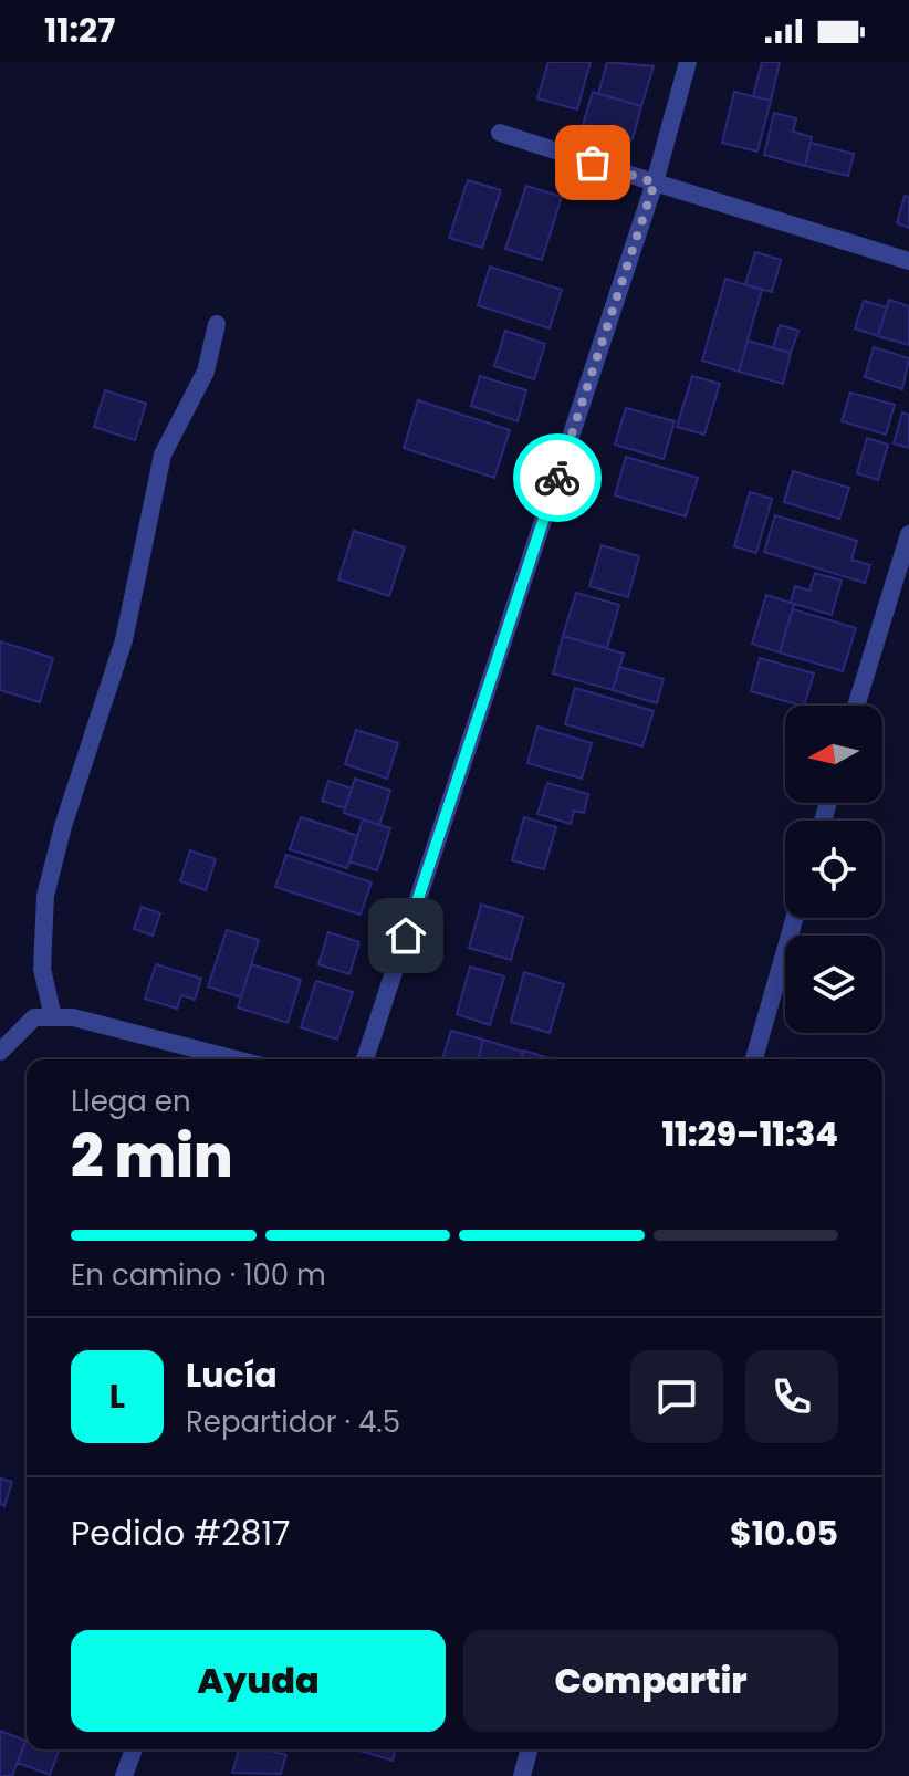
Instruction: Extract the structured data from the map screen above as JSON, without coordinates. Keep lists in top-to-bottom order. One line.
{"north":"left","page":{"status":"11:27","heading":["2 min","Llega en","11:29–11:34"],"panel":["Lucía","Repartidor · 4.5","Pedido #2817","$10.05"],"bar":"En camino · 100 m","round":"L","buttons":["Ayuda","Compartir"]}}
